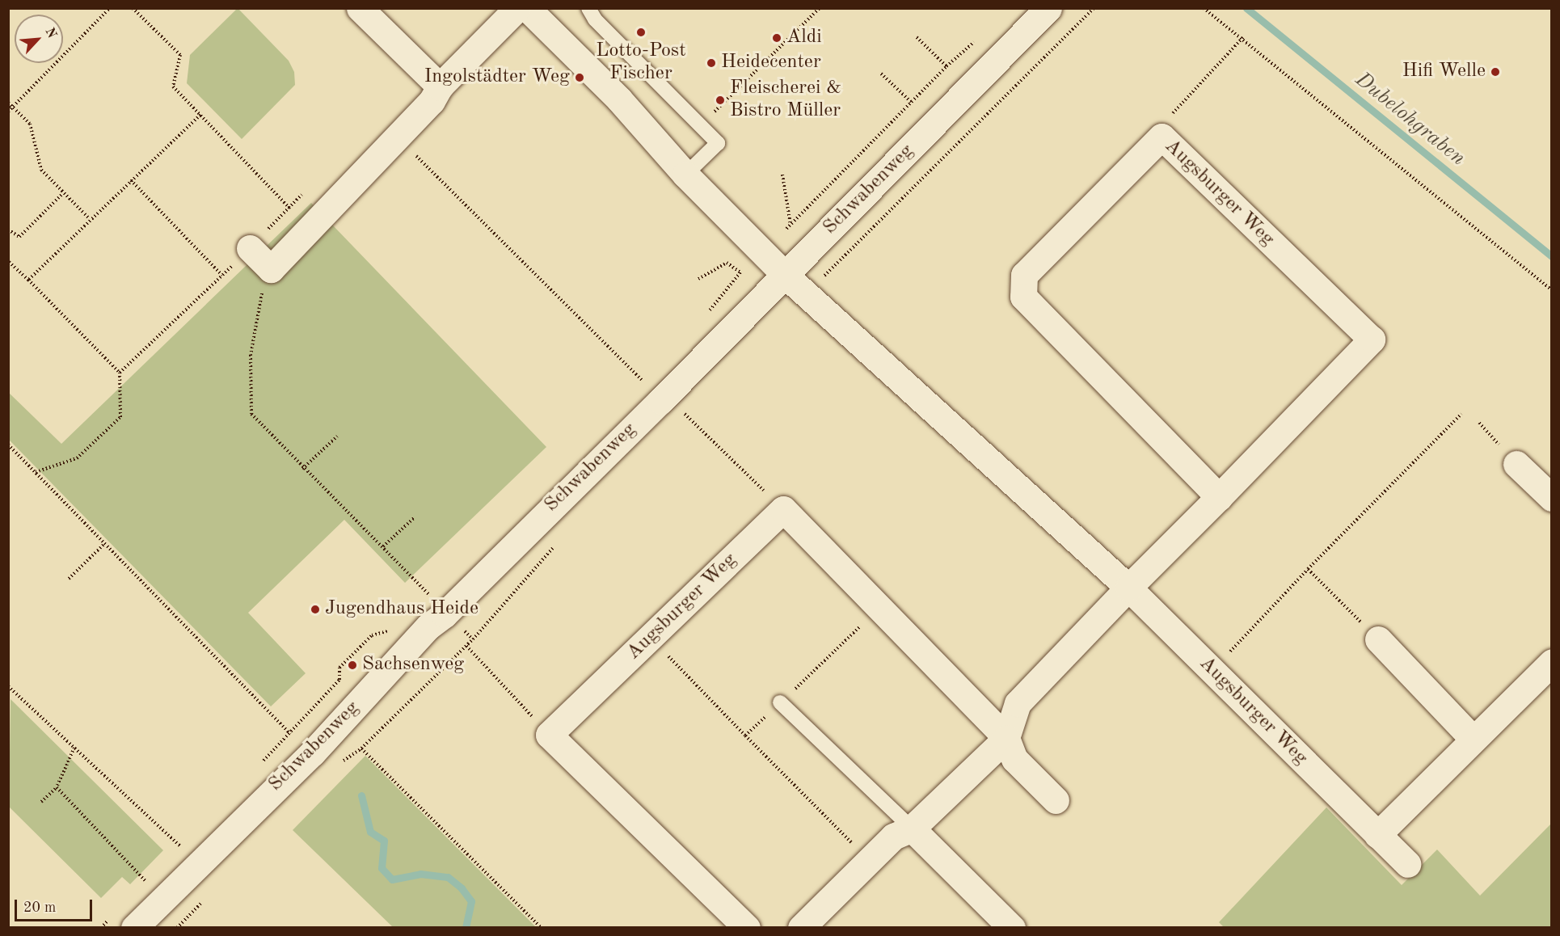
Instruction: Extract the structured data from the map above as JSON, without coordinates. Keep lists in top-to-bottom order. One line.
{"streets":{"street":["Schwabenweg","Augsburger Weg"]},"crossings":[["Schwabenweg","Augsburger Weg"]],"water":["Dubelohgraben"],"places":["Lotto-Post Fischer","Aldi","Heidecenter","Hifi Welle","Ingolstädter Weg","Fleischerei & Bistro Müller","Jugendhaus Heide","Sachsenweg"],"scale_bar":"20 m","north":"top right"}
